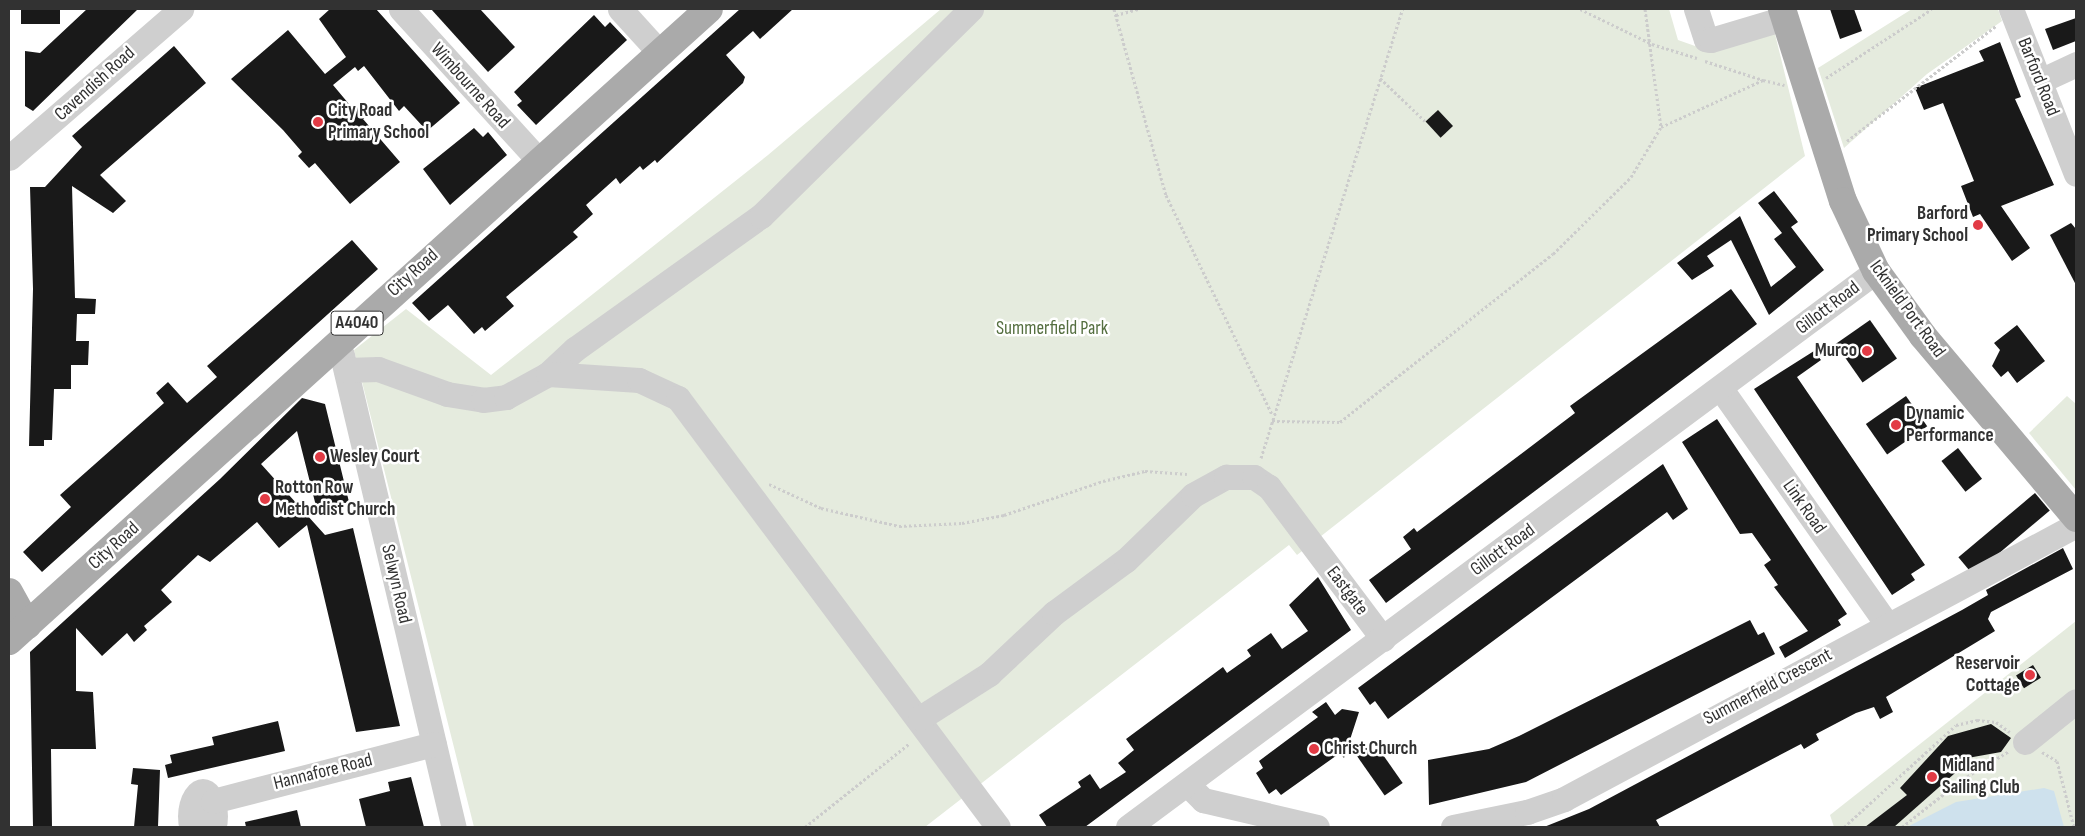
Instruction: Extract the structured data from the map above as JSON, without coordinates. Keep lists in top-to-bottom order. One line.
{"streets":{"main road":["City Road","Icknield Port Road","A4040"],"street":["Barford Road","Cavendish Road","Wimbourne Road","Gillott Road","Link Road","Selwyn Road","Eastgate","Summerfield Crescent","Hannafore Road"]},"crossings":[["Wimbourne Road","City Road"],["City Road","Selwyn Road"],["Gillott Road","Icknield Port Road"],["Gillott Road","Link Road"],["Gillott Road","Eastgate"],["Link Road","Summerfield Crescent"],["Selwyn Road","Hannafore Road"]],"parks":["Summerfield Park"],"places":["City Road Primary School","Barford Primary School","Murco","Dynamic Performance","Wesley Court","Rotton Row Methodist Church","Reservoir Cottage","Christ Church","Midland Sailing Club"]}
